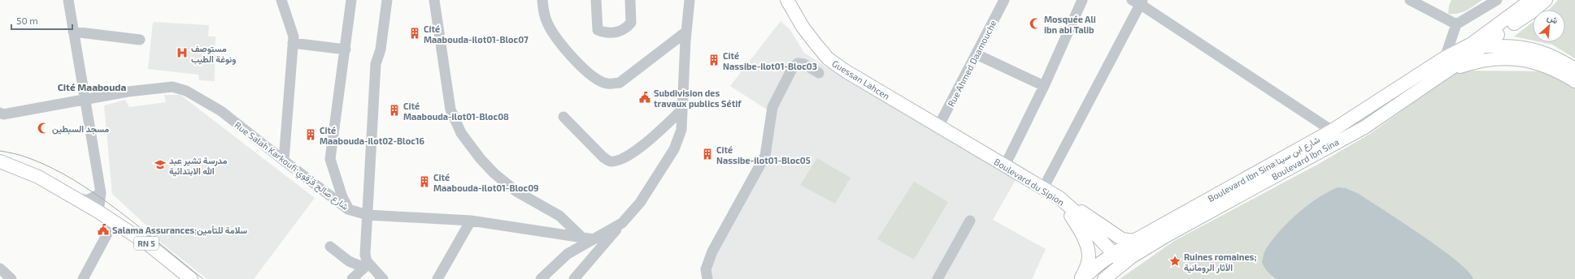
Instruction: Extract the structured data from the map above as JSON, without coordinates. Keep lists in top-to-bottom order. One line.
{"streets":{"main road":["Guessan Lahcen","Boulevard Ibn Sina","Boulevard Ibn Sina:شارع ابن سينا","Boulevard du Sipion","RN 5"],"street":["Rue Ahmed Daamouche","Rue Salah Karkoufi;شارع صالح قرقوي"]},"crossings":[["Rue Ahmed Daamouche","Guessan Lahcen"],["Rue Ahmed Daamouche","Boulevard du Sipion"],["Guessan Lahcen","Boulevard du Sipion"],["Boulevard Ibn Sina","Boulevard Ibn Sina:شارع ابن سينا"],["Boulevard Ibn Sina","Boulevard du Sipion"],["Boulevard Ibn Sina:شارع ابن سينا","Boulevard du Sipion"]],"districts":["Cité Maabouda"],"places":{"mosque":["Mosquée Ali ibn abi Talib","مسجد السبطين"],"building":["Cité Maabouda-ilot01-Bloc07","Cité Nassibe-ilot01-Bloc03","Cité Maabouda-ilot01-Bloc08","Cité Maabouda-ilot02-Bloc16","Cité Nassibe-ilot01-Bloc05","Cité Maabouda-ilot01-Bloc09"],"hospital":["مستوصف ونوغة الطيب"],"public building":["Subdivision des travaux publics Sétif","Salama Assurances;سلامة للتأمين"],"school or university":["مدرسة تشير عبد الله الابتدائية"],"place":["Ruines romaines; الآثار الرومانية"]},"scale_bar":"50 m","north":"top right"}
